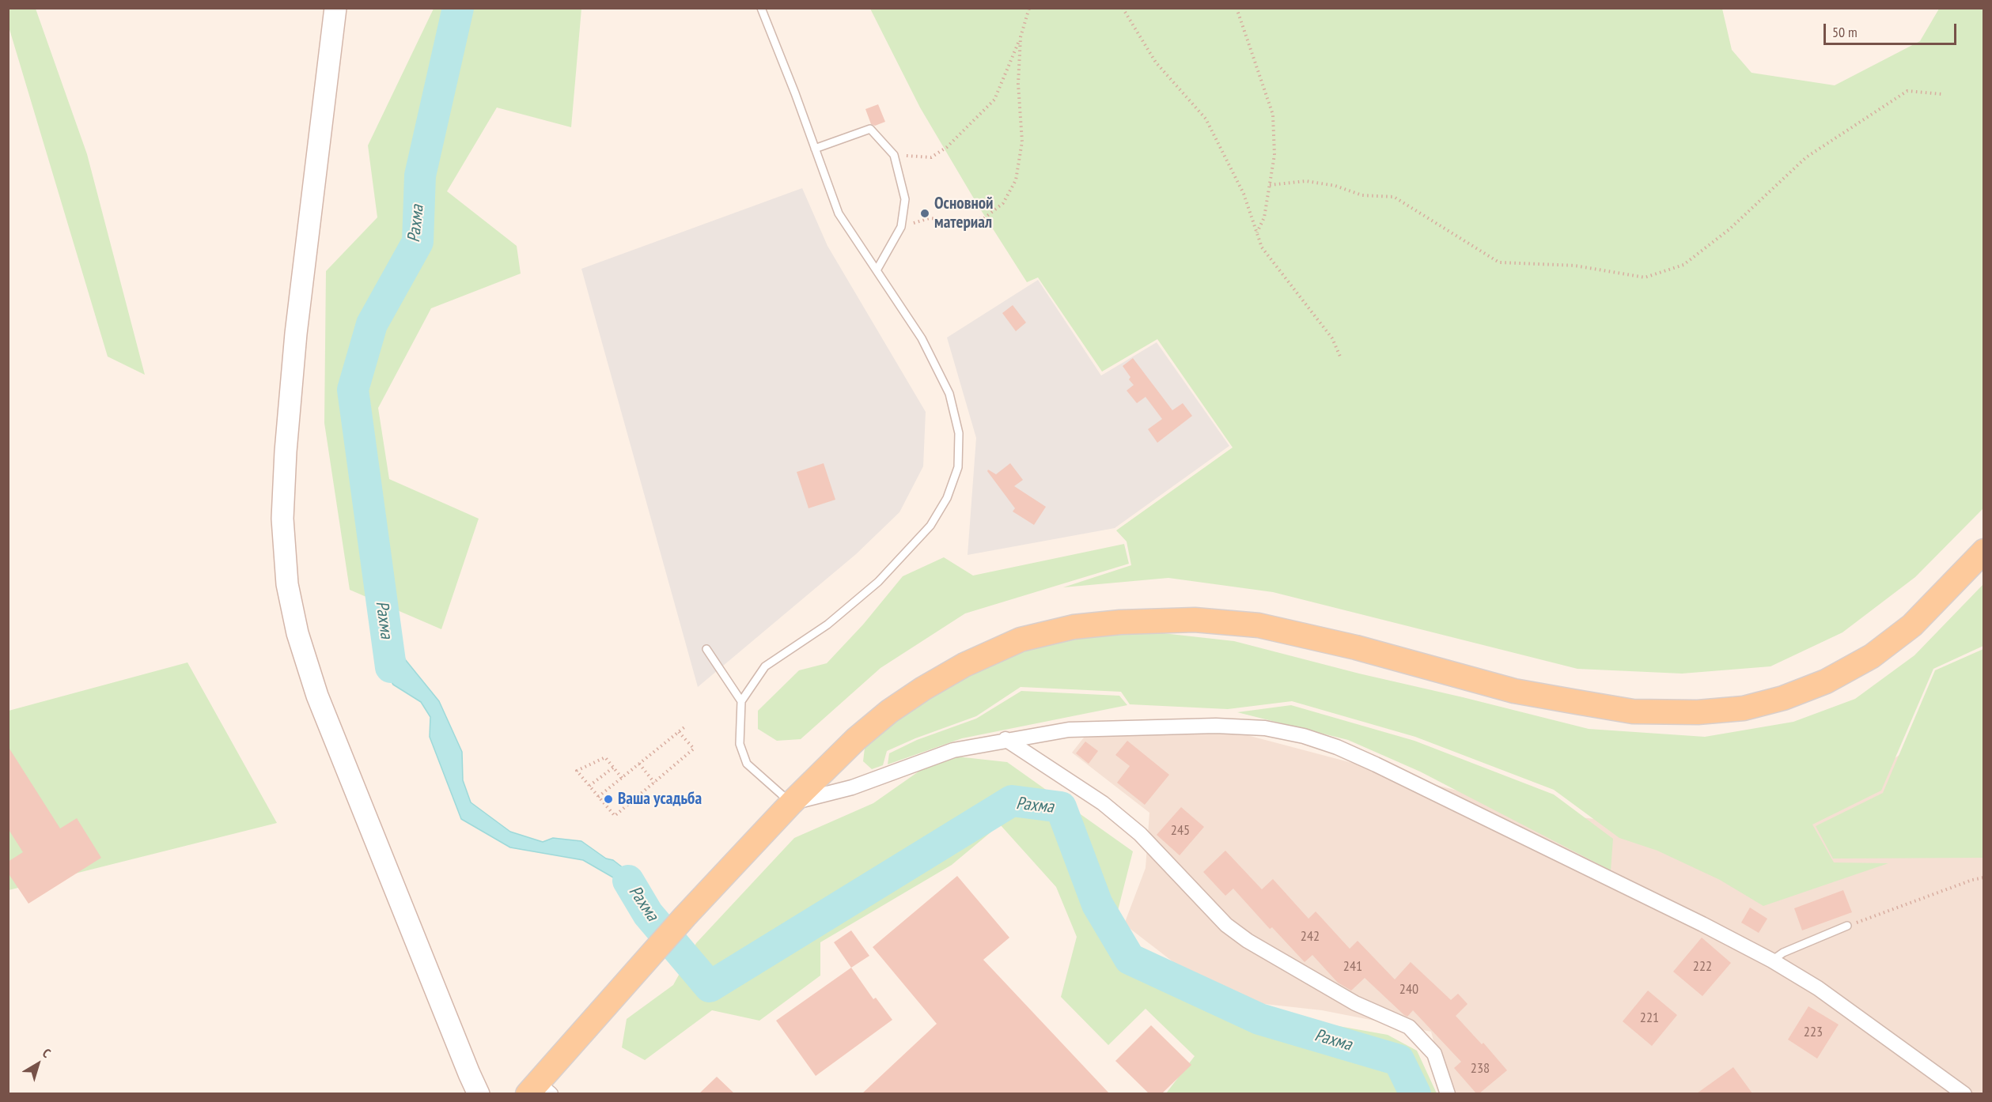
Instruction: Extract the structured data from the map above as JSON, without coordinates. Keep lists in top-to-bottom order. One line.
{"water":["Рахма"],"places":["Основной материал","Ваша усадьба"],"house_numbers":["245","242","241","222","240","221","223","238"],"scale_bar":"50 m","north":"top right"}
